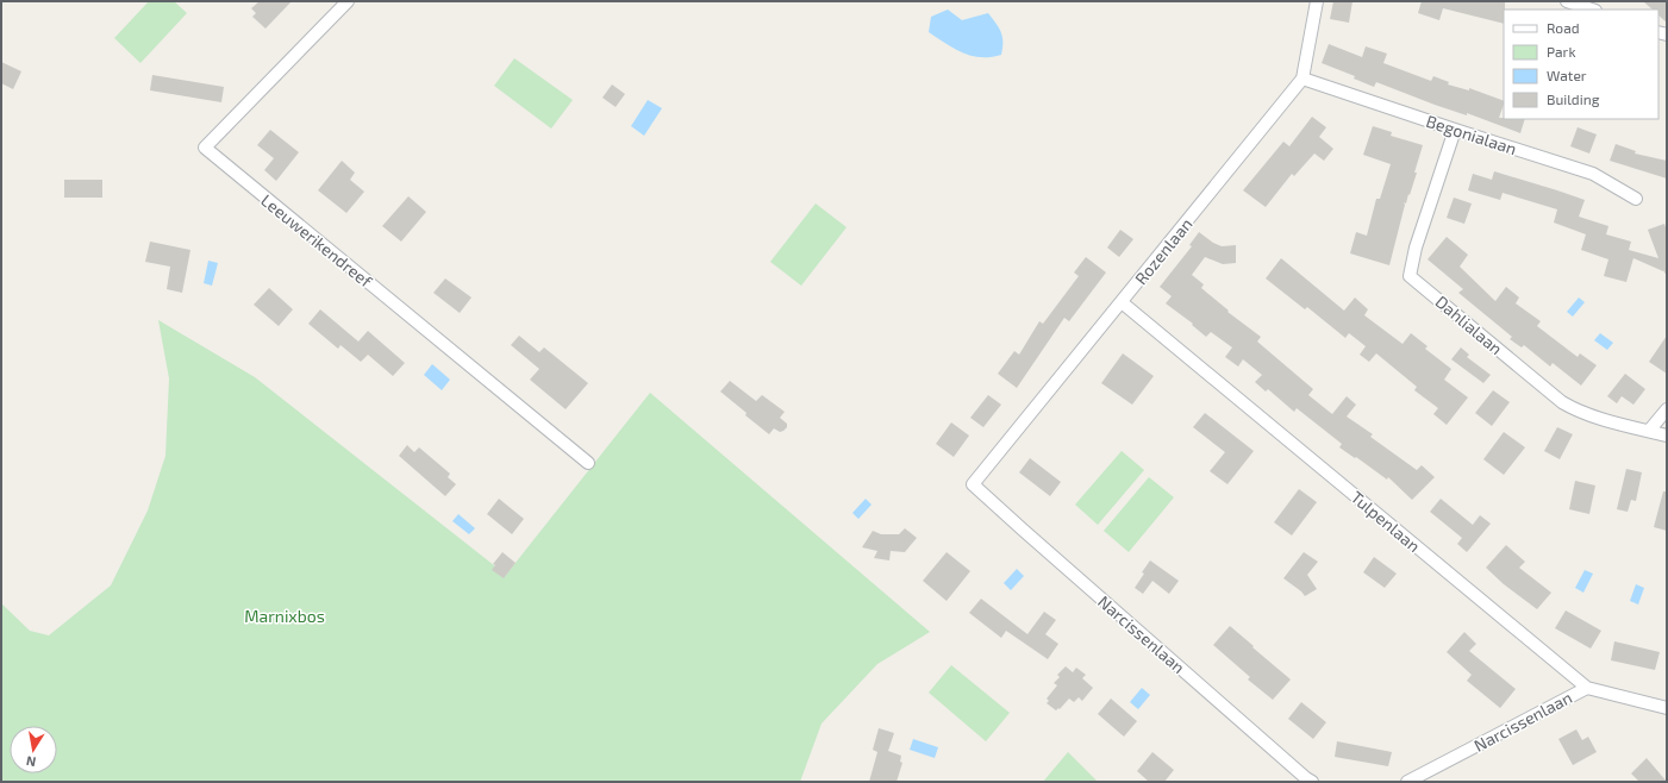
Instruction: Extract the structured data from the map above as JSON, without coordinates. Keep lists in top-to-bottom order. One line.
{"streets":{"street":["Begonialaan","Leeuwerikendreef","Rozenlaan","Dahlialaan","Tulpenlaan","Narcissenlaan"]},"crossings":[["Begonialaan","Rozenlaan"],["Begonialaan","Dahlialaan"],["Rozenlaan","Tulpenlaan"],["Rozenlaan","Narcissenlaan"],["Tulpenlaan","Narcissenlaan"]],"parks":["Marnixbos"],"legend":["Road","Park","Water","Building"],"north":"bottom"}
